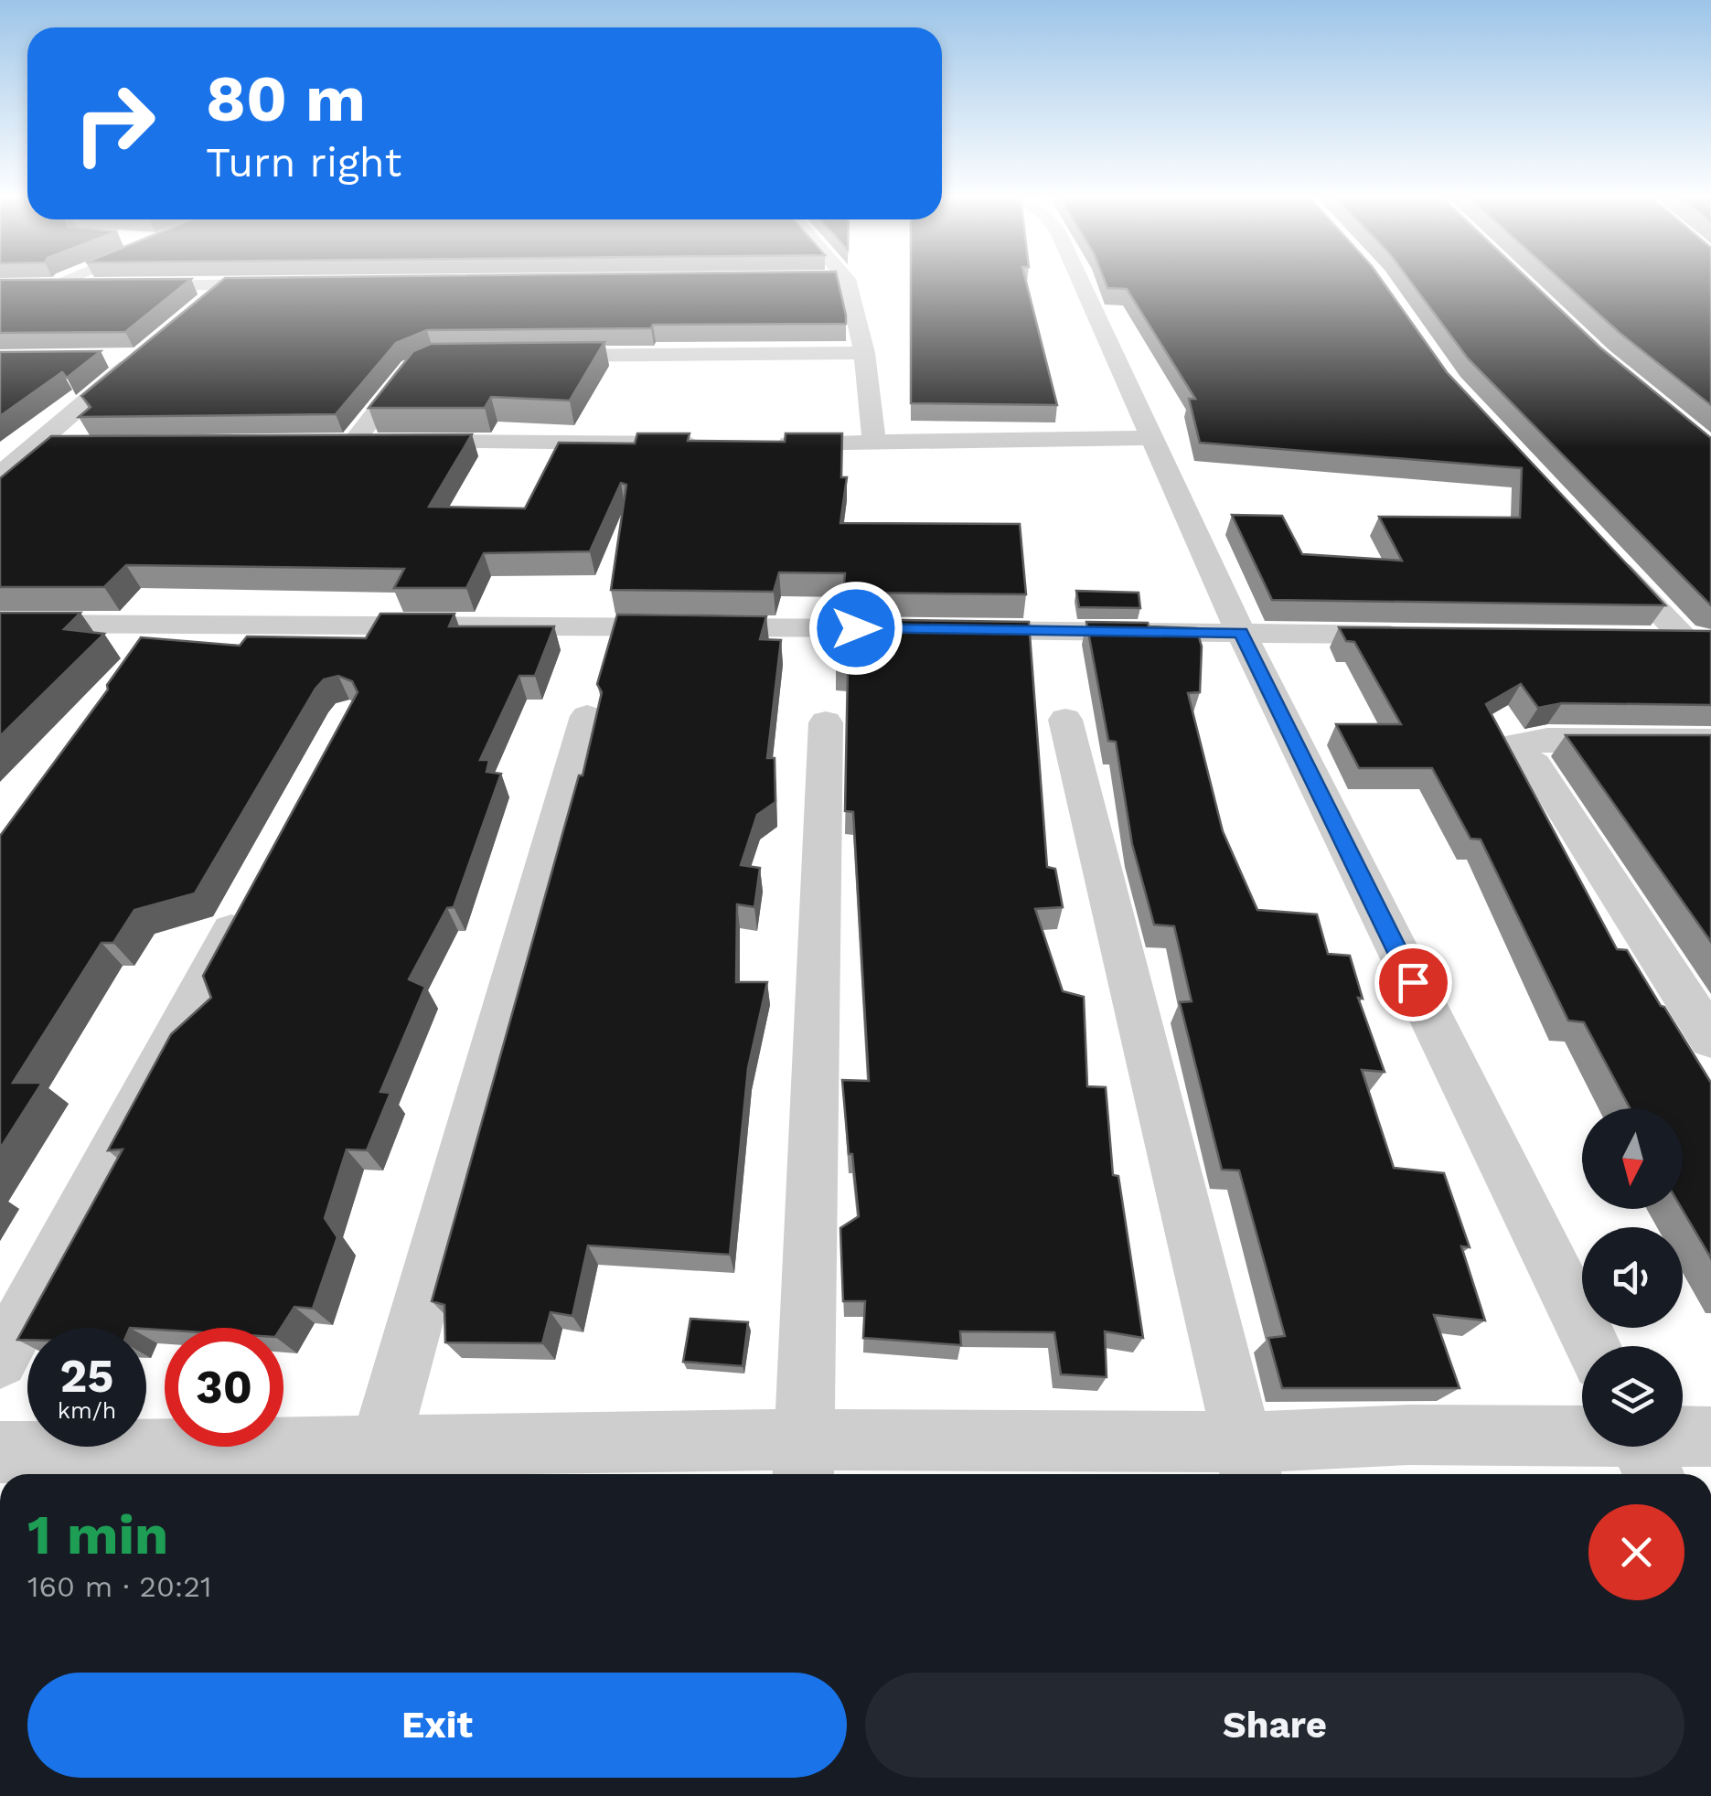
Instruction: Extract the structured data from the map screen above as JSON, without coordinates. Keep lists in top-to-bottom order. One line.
{"north":"bottom","page":{"turn":["80 m","Turn right"],"speed":"25 km/h","limit":"30","heading":["1 min","160 m · 20:21"],"buttons":["Exit","Share"]}}
